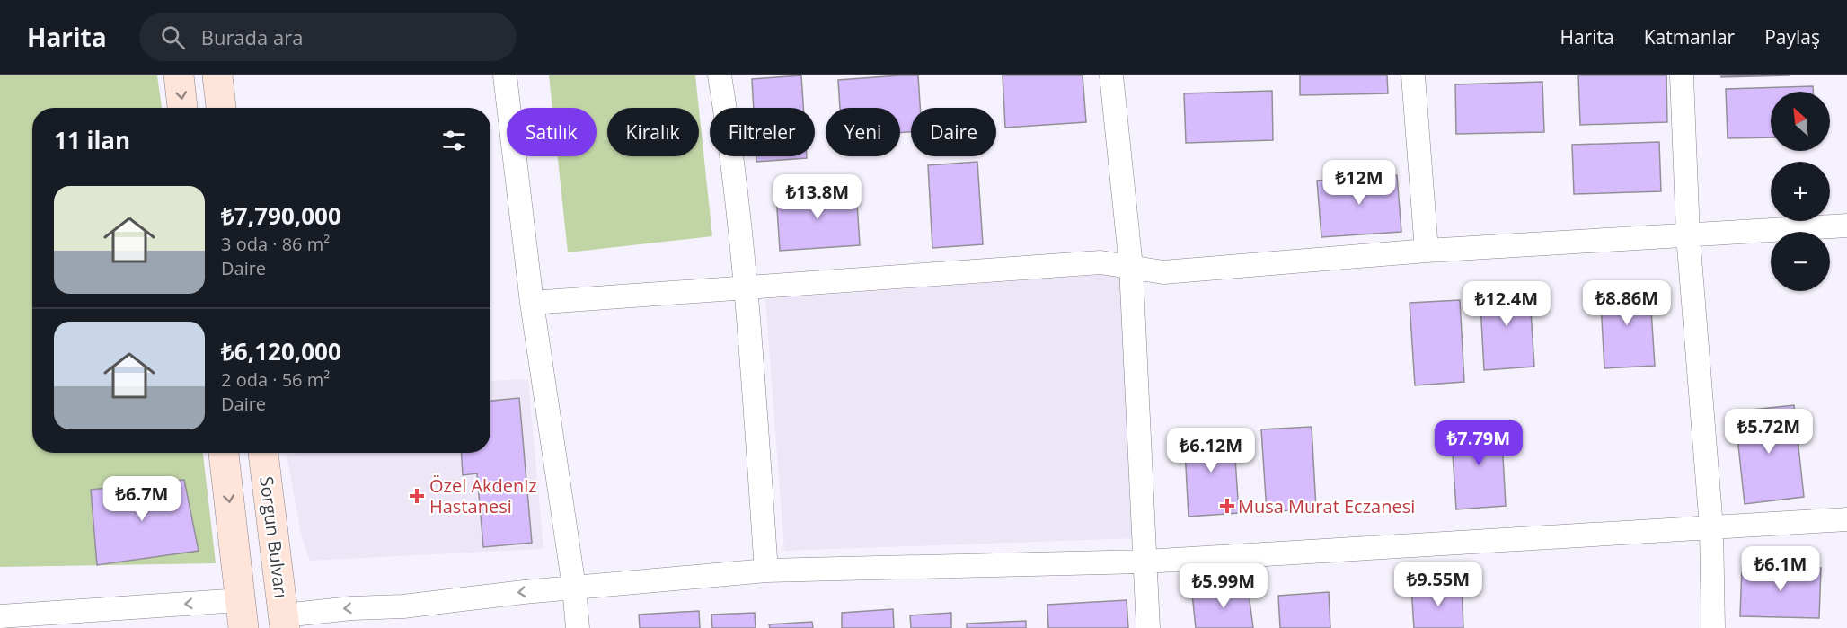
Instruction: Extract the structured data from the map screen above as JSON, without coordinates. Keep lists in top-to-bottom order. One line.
{"streets":{"main road":["Sorgun Bulvarı"]},"places":{"health":["Özel Akdeniz Hastanesi","Musa Murat Eczanesi"]},"north":"top left","page":{"header":"Harita","search":"Burada ara","nav":["Harita","Katmanlar","Paylaş"],"map_buttons":["+","−"],"chip":["Satılık","Kiralık","Filtreler","Yeni","Daire"],"heading":"11 ilan","price":["₺12M","₺13.8M","₺8.86M","₺12.4M","₺5.72M","₺7.79M","₺6.12M","₺6.7M","₺6.1M","₺9.55M","₺5.99M"],"list":[{"name":"₺7,790,000","note":"3 oda · 86 m² · Daire"},{"name":"₺6,120,000","note":"2 oda · 56 m² · Daire"}]}}
